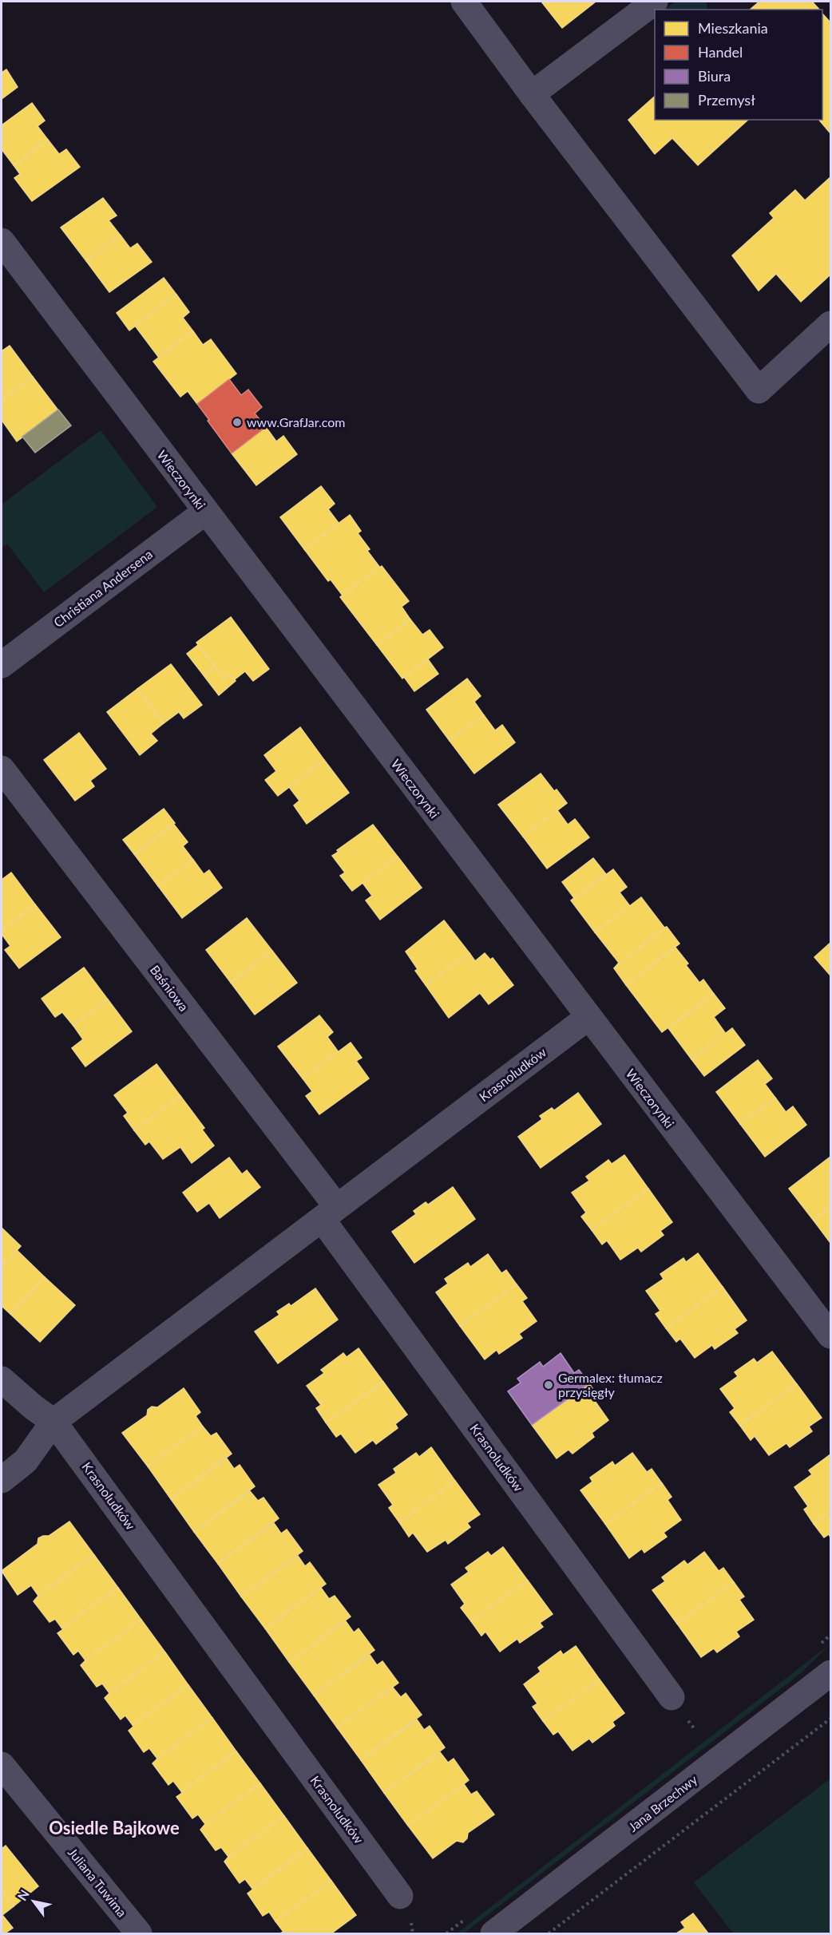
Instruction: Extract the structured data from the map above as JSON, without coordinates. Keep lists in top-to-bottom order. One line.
{"streets":{"street":["Wieczorynki","Christiana Andersena","Baśniowa","Krasnoludków","Jana Brzechwy","Juliana Tuwima"]},"crossings":[["Wieczorynki","Christiana Andersena"],["Wieczorynki","Krasnoludków"],["Baśniowa","Krasnoludków"]],"districts":["Osiedle Bajkowe"],"places":["www.GrafJar.com","Germalex: tłumacz przysięgły"],"legend":["Mieszkania","Handel","Biura","Przemysł"],"north":"top left"}
